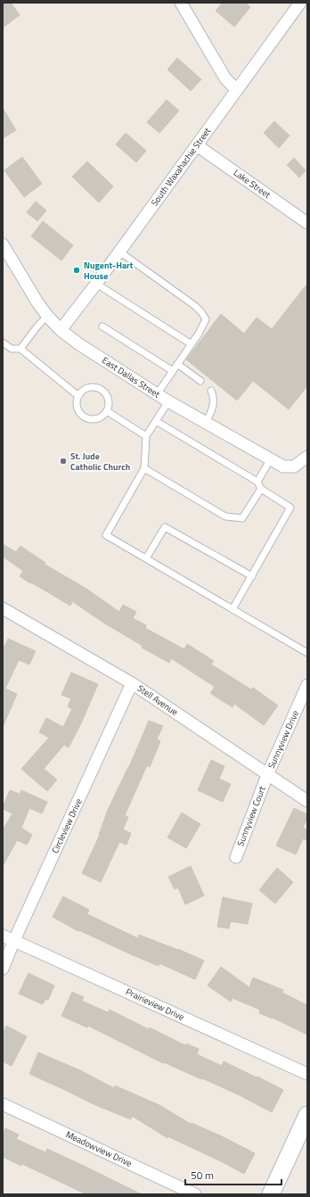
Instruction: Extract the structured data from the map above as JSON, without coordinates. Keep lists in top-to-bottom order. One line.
{"streets":{"street":["South Waxahachie Street","Lake Street","East Dallas Street","Stell Avenue","Sunnyview Drive","Sunnyview Court","Circleview Drive","Prairieview Drive","Meadowview Drive"]},"crossings":[["South Waxahachie Street","Lake Street"],["South Waxahachie Street","East Dallas Street"],["Stell Avenue","Sunnyview Drive"],["Stell Avenue","Sunnyview Court"],["Stell Avenue","Circleview Drive"],["Sunnyview Drive","Sunnyview Court"],["Circleview Drive","Prairieview Drive"]],"places":["Nugent-Hart House","St. Jude Catholic Church"],"scale_bar":"50 m"}
